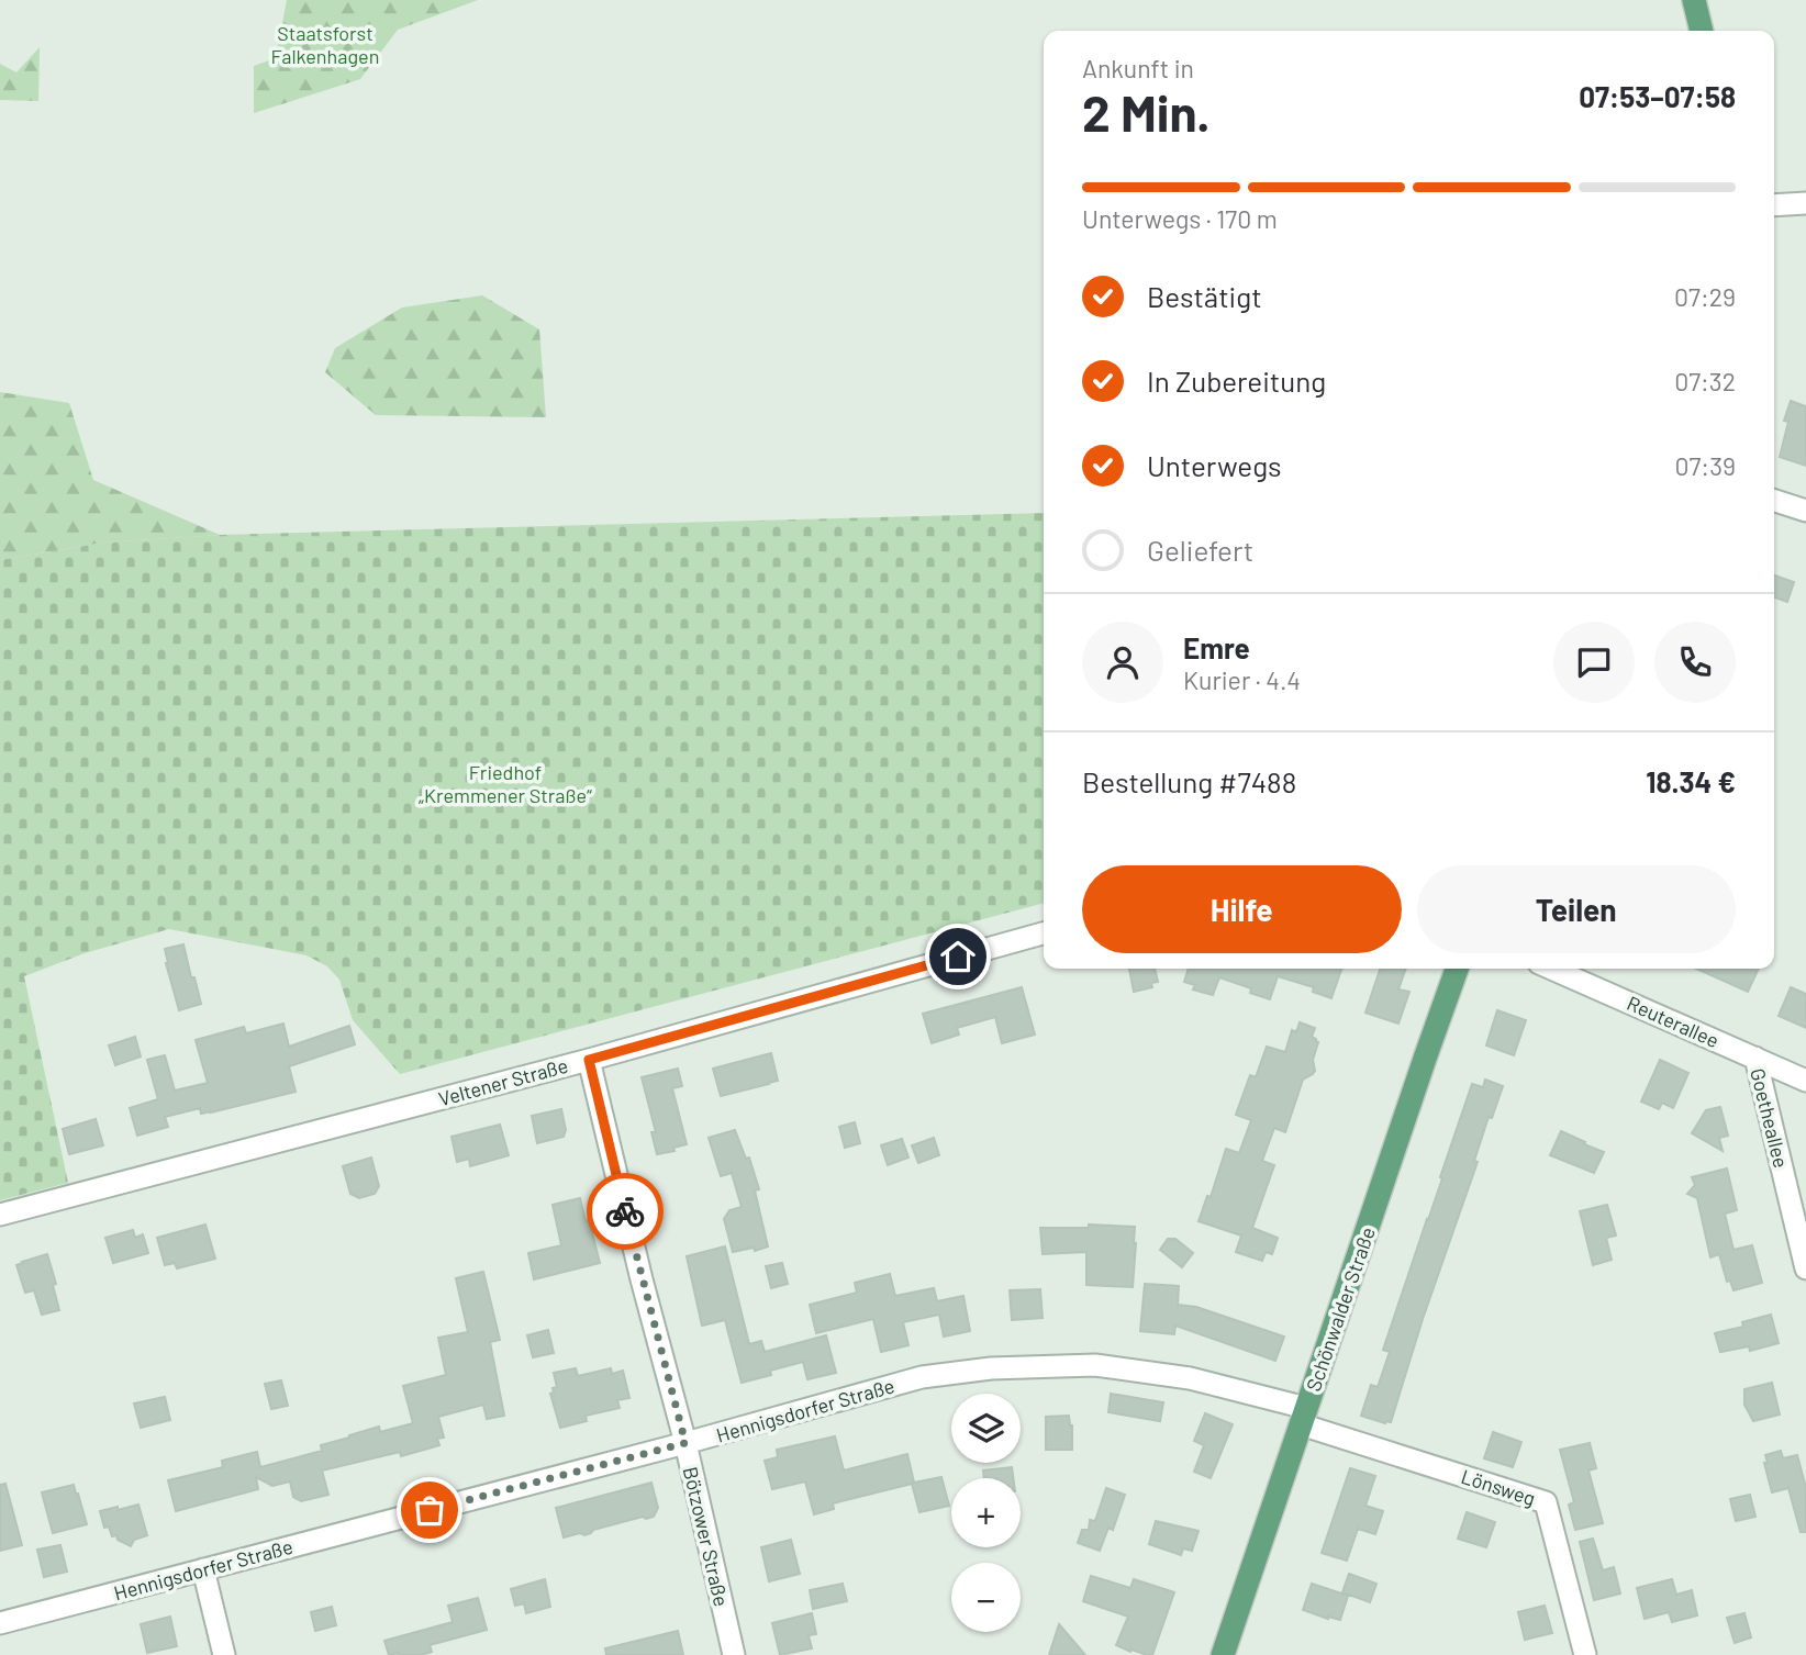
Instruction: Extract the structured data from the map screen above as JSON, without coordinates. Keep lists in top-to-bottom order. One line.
{"streets":{"main road":["Schönwalder Straße"],"street":["Reuterallee","Veltener Straße","Goetheallee","Hennigsdorfer Straße","Lönsweg","Bötzower Straße"]},"crossings":[["Reuterallee","Goetheallee"],["Veltener Straße","Bötzower Straße"],["Schönwalder Straße","Hennigsdorfer Straße"],["Schönwalder Straße","Lönsweg"],["Hennigsdorfer Straße","Lönsweg"],["Hennigsdorfer Straße","Bötzower Straße"]],"parks":["Staatsforst Falkenhagen","Friedhof „Kremmener Straße“"],"page":{"heading":["2 Min.","Ankunft in","07:53–07:58"],"panel":["Emre","Kurier · 4.4","Bestellung #7488","18.34 €"],"bar":"Unterwegs · 170 m","list":[["Bestätigt","07:29"],["In Zubereitung","07:32"],["Unterwegs","07:39"],"Geliefert"],"buttons":["Hilfe","Teilen"],"map_buttons":["+","−"]}}
